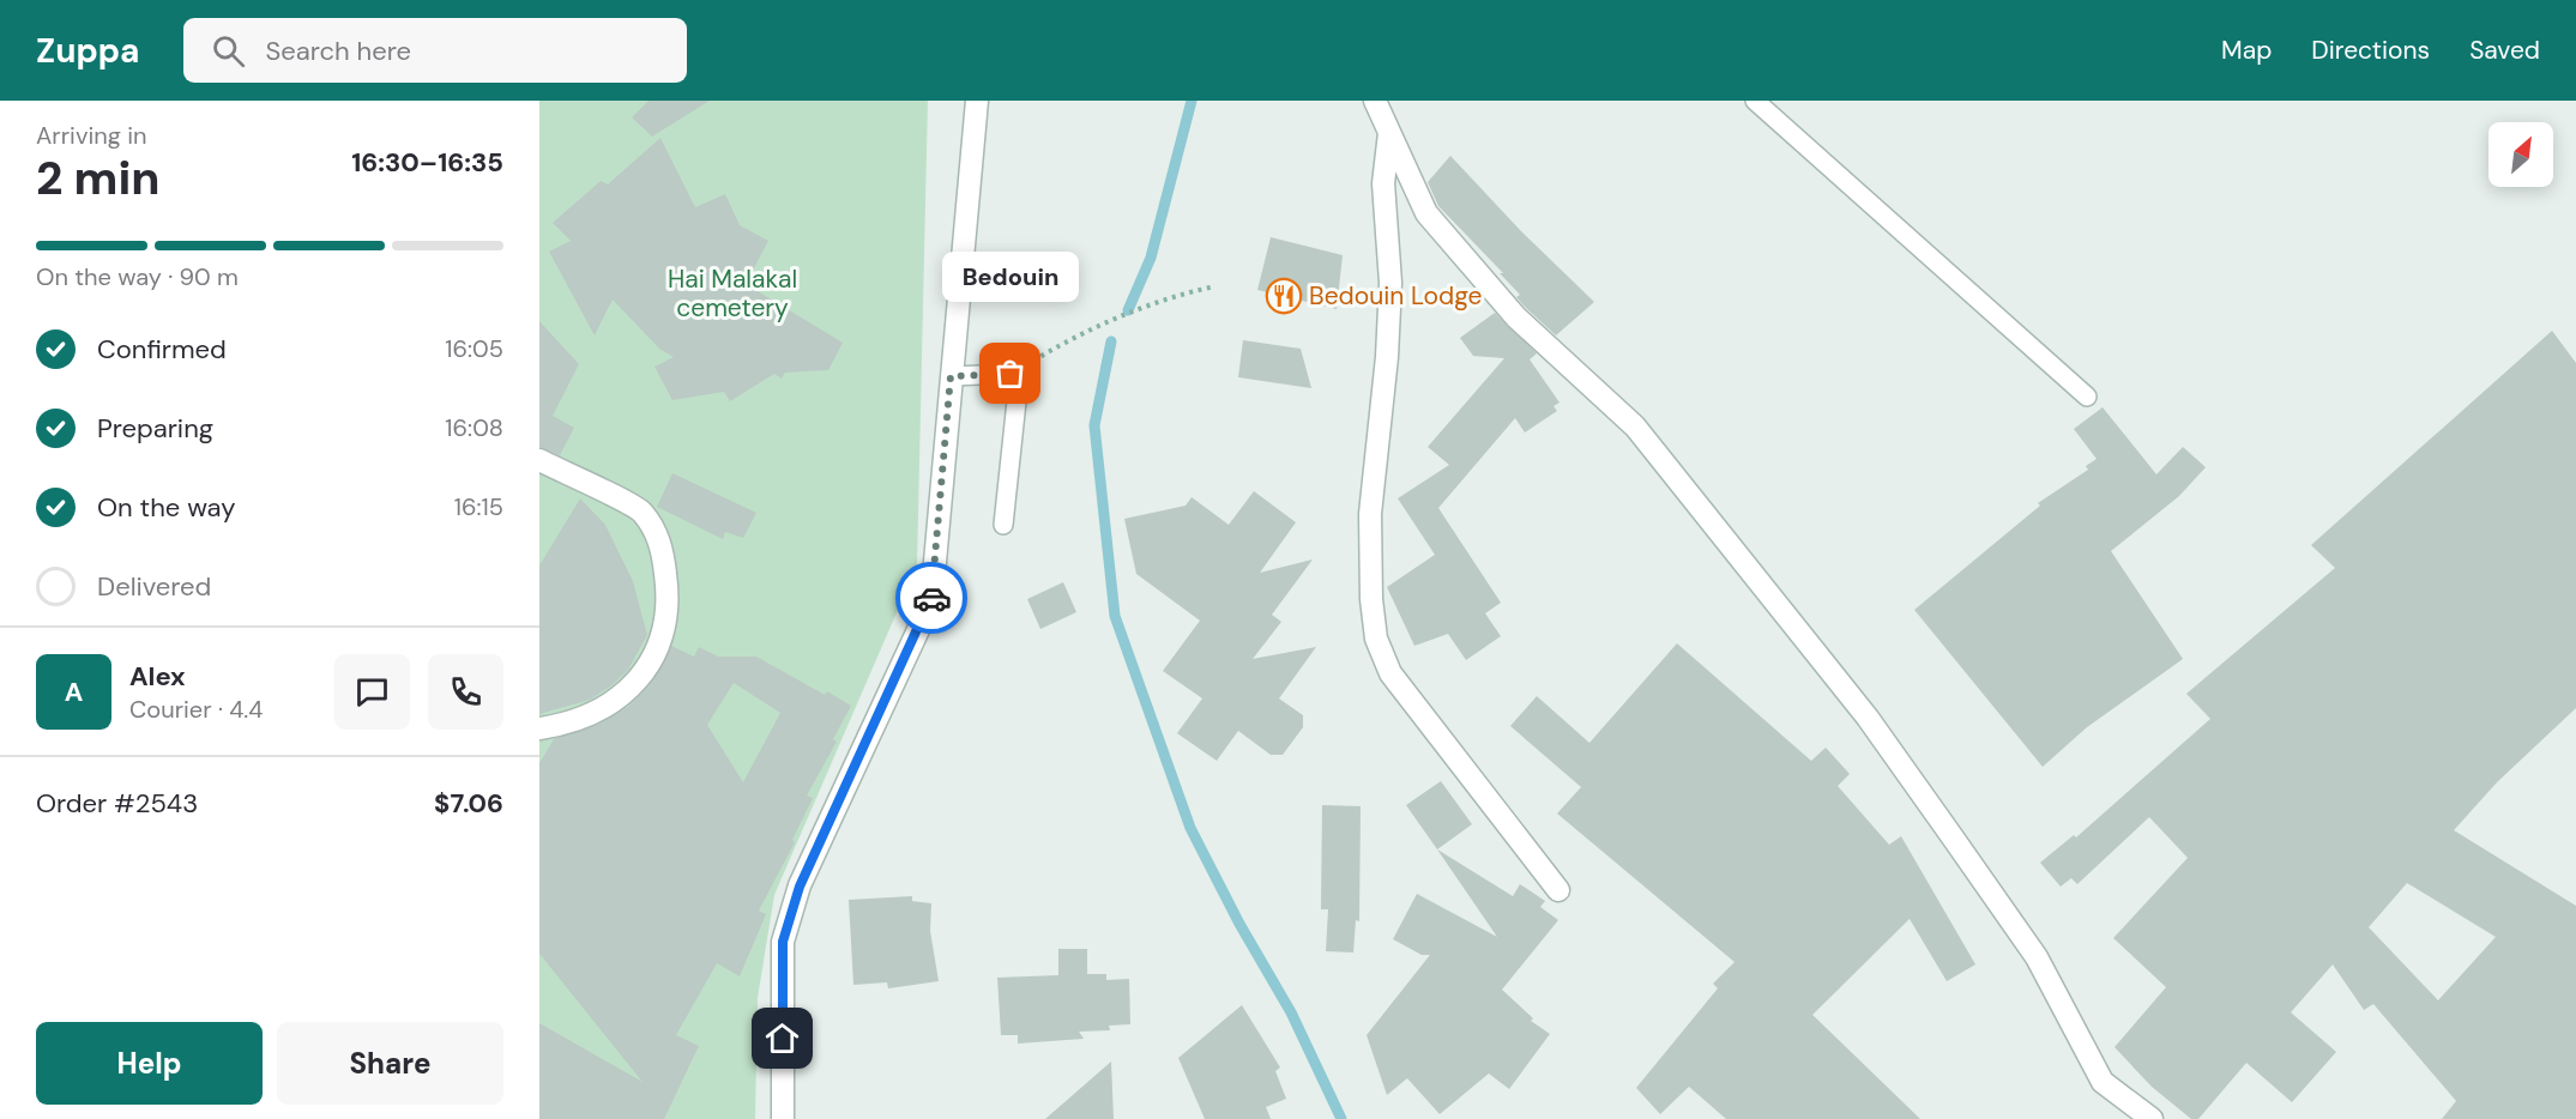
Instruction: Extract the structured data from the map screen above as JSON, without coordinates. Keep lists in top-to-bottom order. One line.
{"parks":["Hai Malakal cemetery"],"places":{"restaurant":["Bedouin Lodge"],"other":["Bedouin"]},"north":"top right","page":{"header":"Zuppa","search":"Search here","nav":["Map","Directions","Saved"],"heading":["2 min","Arriving in","16:30–16:35"],"panel":["Alex","Courier · 4.4","Order #2543","$7.06"],"bar":"On the way · 90 m","bubble":"Bedouin","list":[["Confirmed","16:05"],["Preparing","16:08"],["On the way","16:15"],"Delivered"],"round":"A","buttons":["Help","Share"]}}
